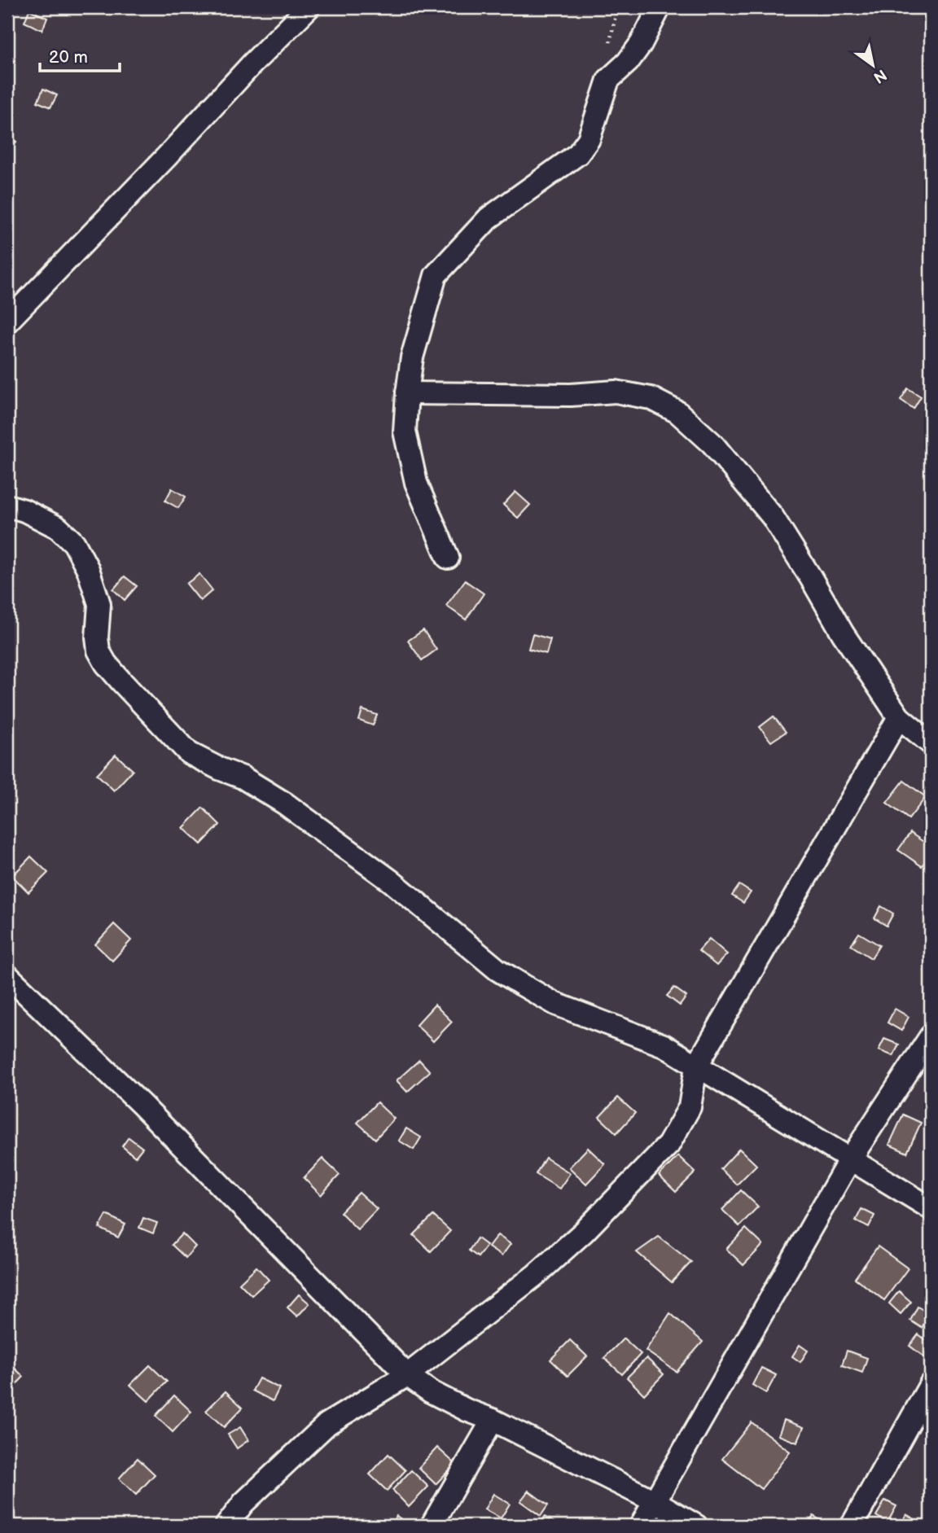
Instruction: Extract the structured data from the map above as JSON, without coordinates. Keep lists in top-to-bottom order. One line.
{"scale_bar":"20 m","north":"bottom right"}
